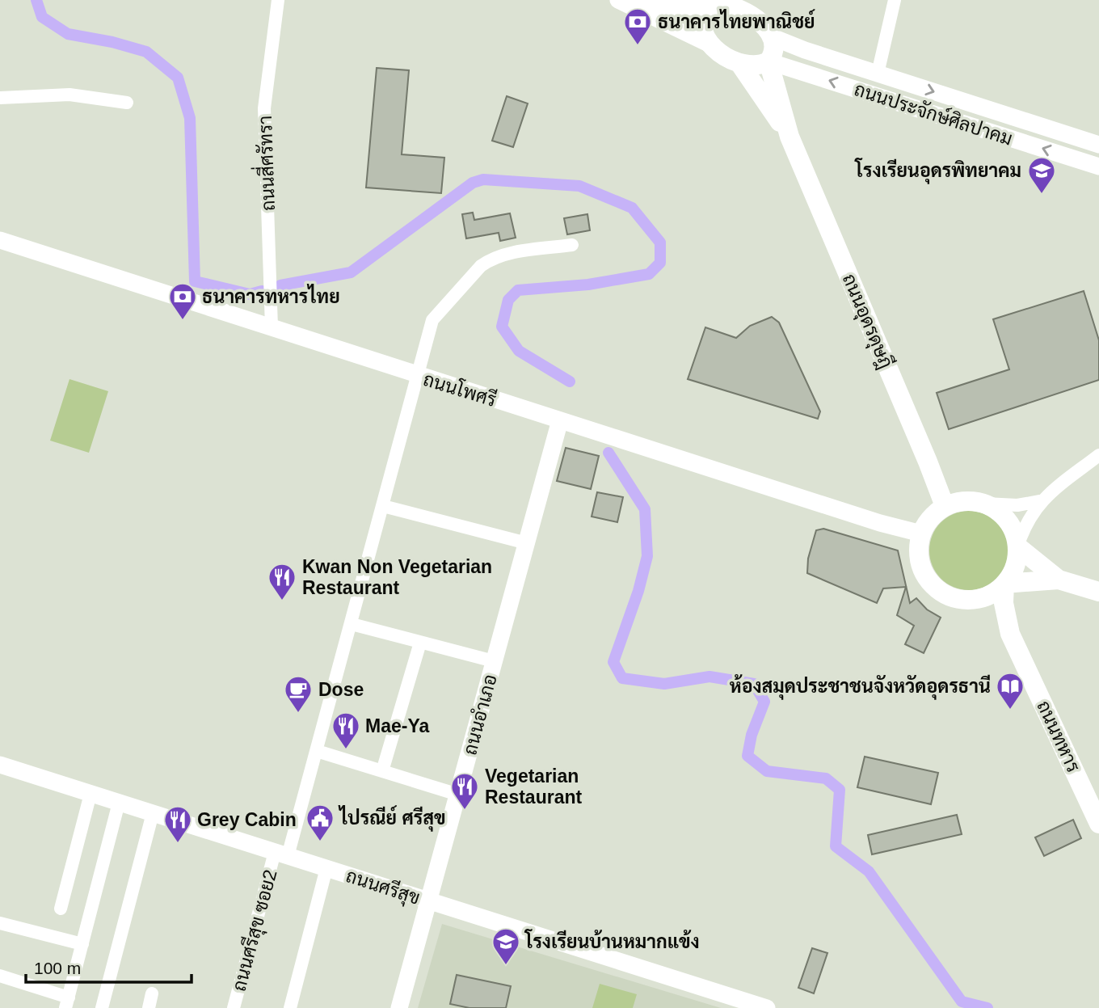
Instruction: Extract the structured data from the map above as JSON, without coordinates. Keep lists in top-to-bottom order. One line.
{"streets":{"main road":["ถนนประจักษ์ศิลปาคม","ถนนอุดรดุษฎี","ถนนโพศรี","ถนนอำเภอ","ถนนทหาร","ถนนศรีสุข"],"street":["ถนนสี่ศรัทรา","ถนนศรีสุข ซอย2"]},"crossings":[["ถนนประจักษ์ศิลปาคม","ถนนอุดรดุษฎี"],["ถนนสี่ศรัทรา","ถนนโพศรี"],["ถนนอุดรดุษฎี","ถนนโพศรี"],["ถนนอุดรดุษฎี","ถนนทหาร"],["ถนนโพศรี","ถนนอำเภอ"],["ถนนโพศรี","ถนนทหาร"],["ถนนโพศรี","ถนนศรีสุข ซอย2"],["ถนนอำเภอ","ถนนศรีสุข"],["ถนนศรีสุข","ถนนศรีสุข ซอย2"]],"places":{"bank":["ธนาคารไทยพาณิชย์","ธนาคารทหารไทย"],"school or university":["โรงเรียนอุดรพิทยาคม","โรงเรียนบ้านหมากแข้ง"],"restaurant":["Kwan Non Vegetarian Restaurant","Mae-Ya","Vegetarian Restaurant","Grey Cabin"],"library":["ห้องสมุดประชาชนจังหวัดอุดรธานี"],"cafe":["Dose"],"public building":["ไปรณีย์ ศรีสุข"]},"scale_bar":"100 m"}
